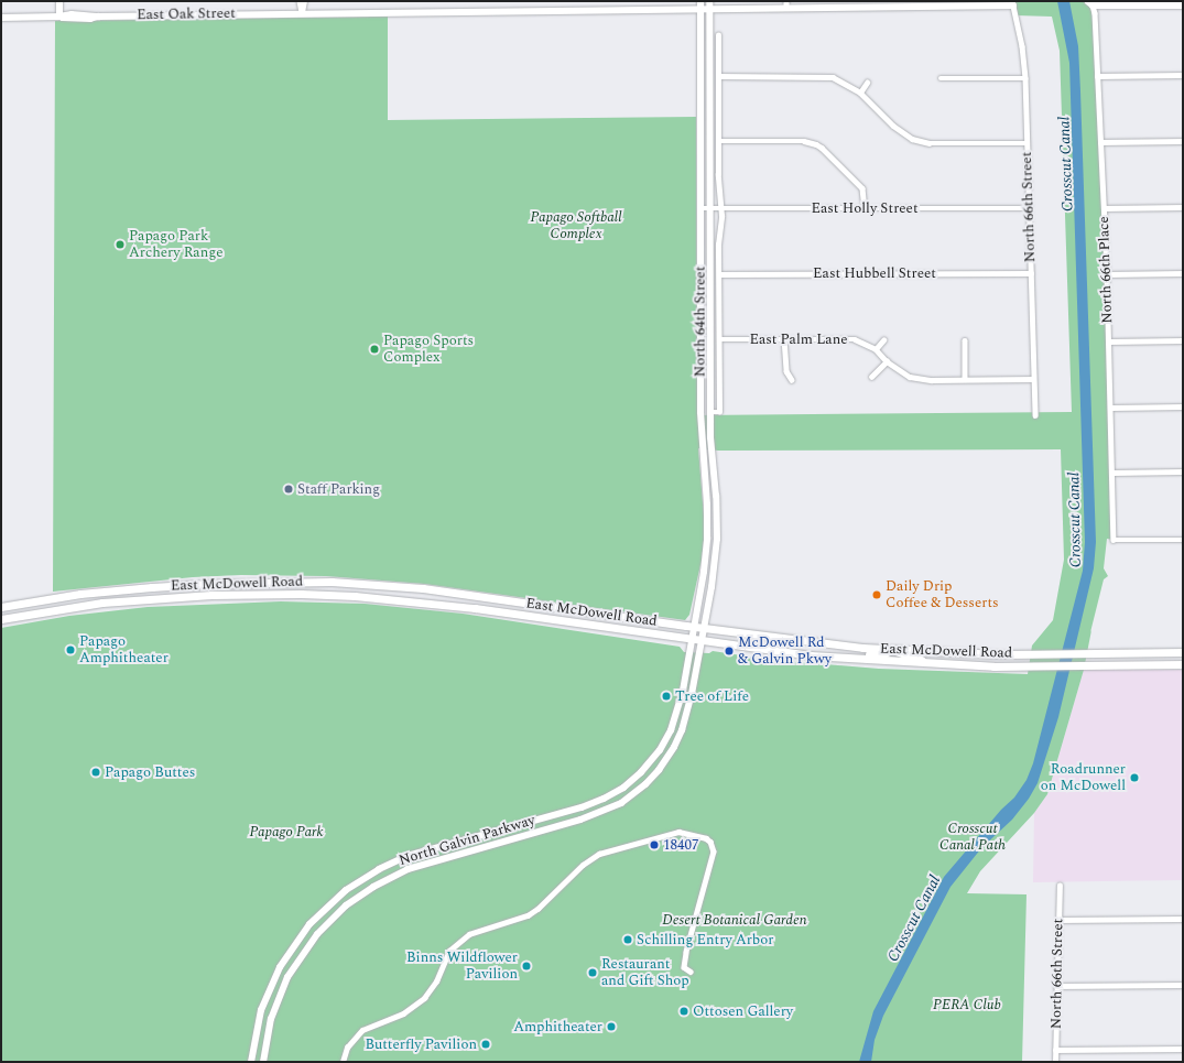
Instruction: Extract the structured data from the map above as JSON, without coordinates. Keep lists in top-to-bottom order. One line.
{"streets":{"main road":["North 64th Street","East McDowell Road","North Galvin Parkway"],"street":["East Oak Street","North 66th Street","East Holly Street","North 66th Place","East Hubbell Street","East Palm Lane"]},"crossings":[["East Oak Street","North 66th Street"],["East Oak Street","North 64th Street"],["North 66th Street","East Holly Street"],["North 66th Street","East Hubbell Street"],["North 66th Street","East Palm Lane"],["East Holly Street","North 64th Street"],["East Hubbell Street","North 64th Street"],["North 64th Street","East Palm Lane"],["North 64th Street","East McDowell Road"],["North 64th Street","North Galvin Parkway"],["East McDowell Road","North Galvin Parkway"]],"water":["Crosscut Canal"],"parks":["Papago Softball Complex","Crosscut Canal Path","Papago Park","Desert Botanical Garden","PERA Club"],"places":["Papago Park Archery Range","Papago Sports Complex","Staff Parking","Daily Drip Coffee & Desserts","Papago Amphitheater","McDowell Rd & Galvin Pkwy","Tree of Life","Papago Buttes","Roadrunner on McDowell","18407","Schilling Entry Arbor","Binns Wildflower Pavilion","Restaurant and Gift Shop","Ottosen Gallery","Amphitheater","Butterfly Pavilion"]}
